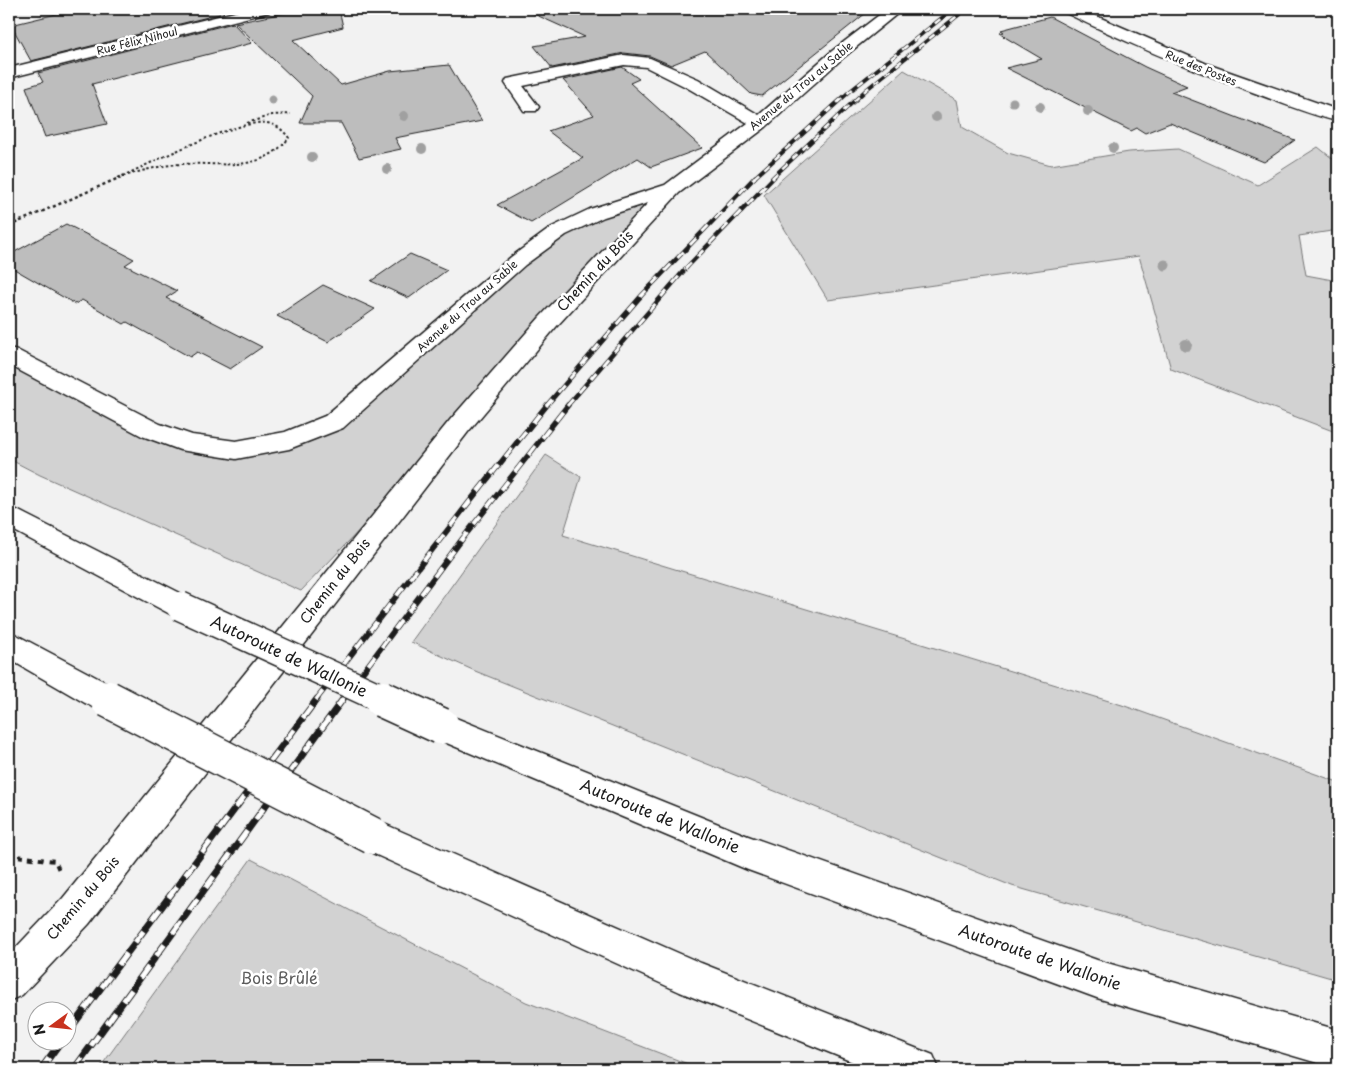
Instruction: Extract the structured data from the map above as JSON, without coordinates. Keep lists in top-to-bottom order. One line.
{"streets":{"main road":["Rue Félix Nihoul","Rue des Postes","Avenue du Trou au Sable","Chemin du Bois","Autoroute de Wallonie"]},"crossings":[["Avenue du Trou au Sable","Chemin du Bois"]],"parks":["Bois Brûlé"],"north":"left"}
